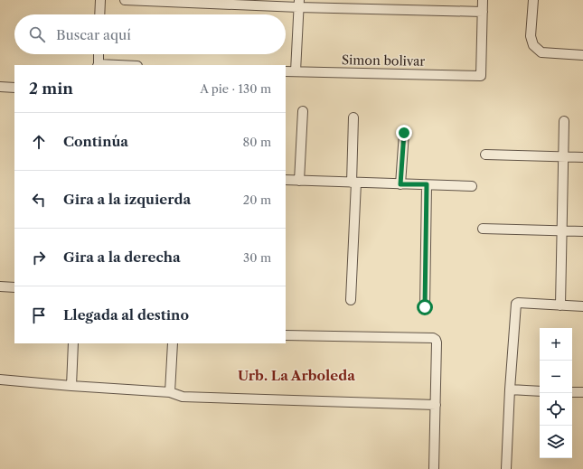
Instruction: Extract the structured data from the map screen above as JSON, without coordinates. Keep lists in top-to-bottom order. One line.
{"streets":{"street":["Simon bolivar"]},"districts":["Urb. La Arboleda"],"page":{"search":"Buscar aquí","heading":["2 min","A pie · 130 m"],"list":[["Continúa","80 m"],["Gira a la izquierda","20 m"],["Gira a la derecha","30 m"],"Llegada al destino"],"map_buttons":["+","−"]}}
